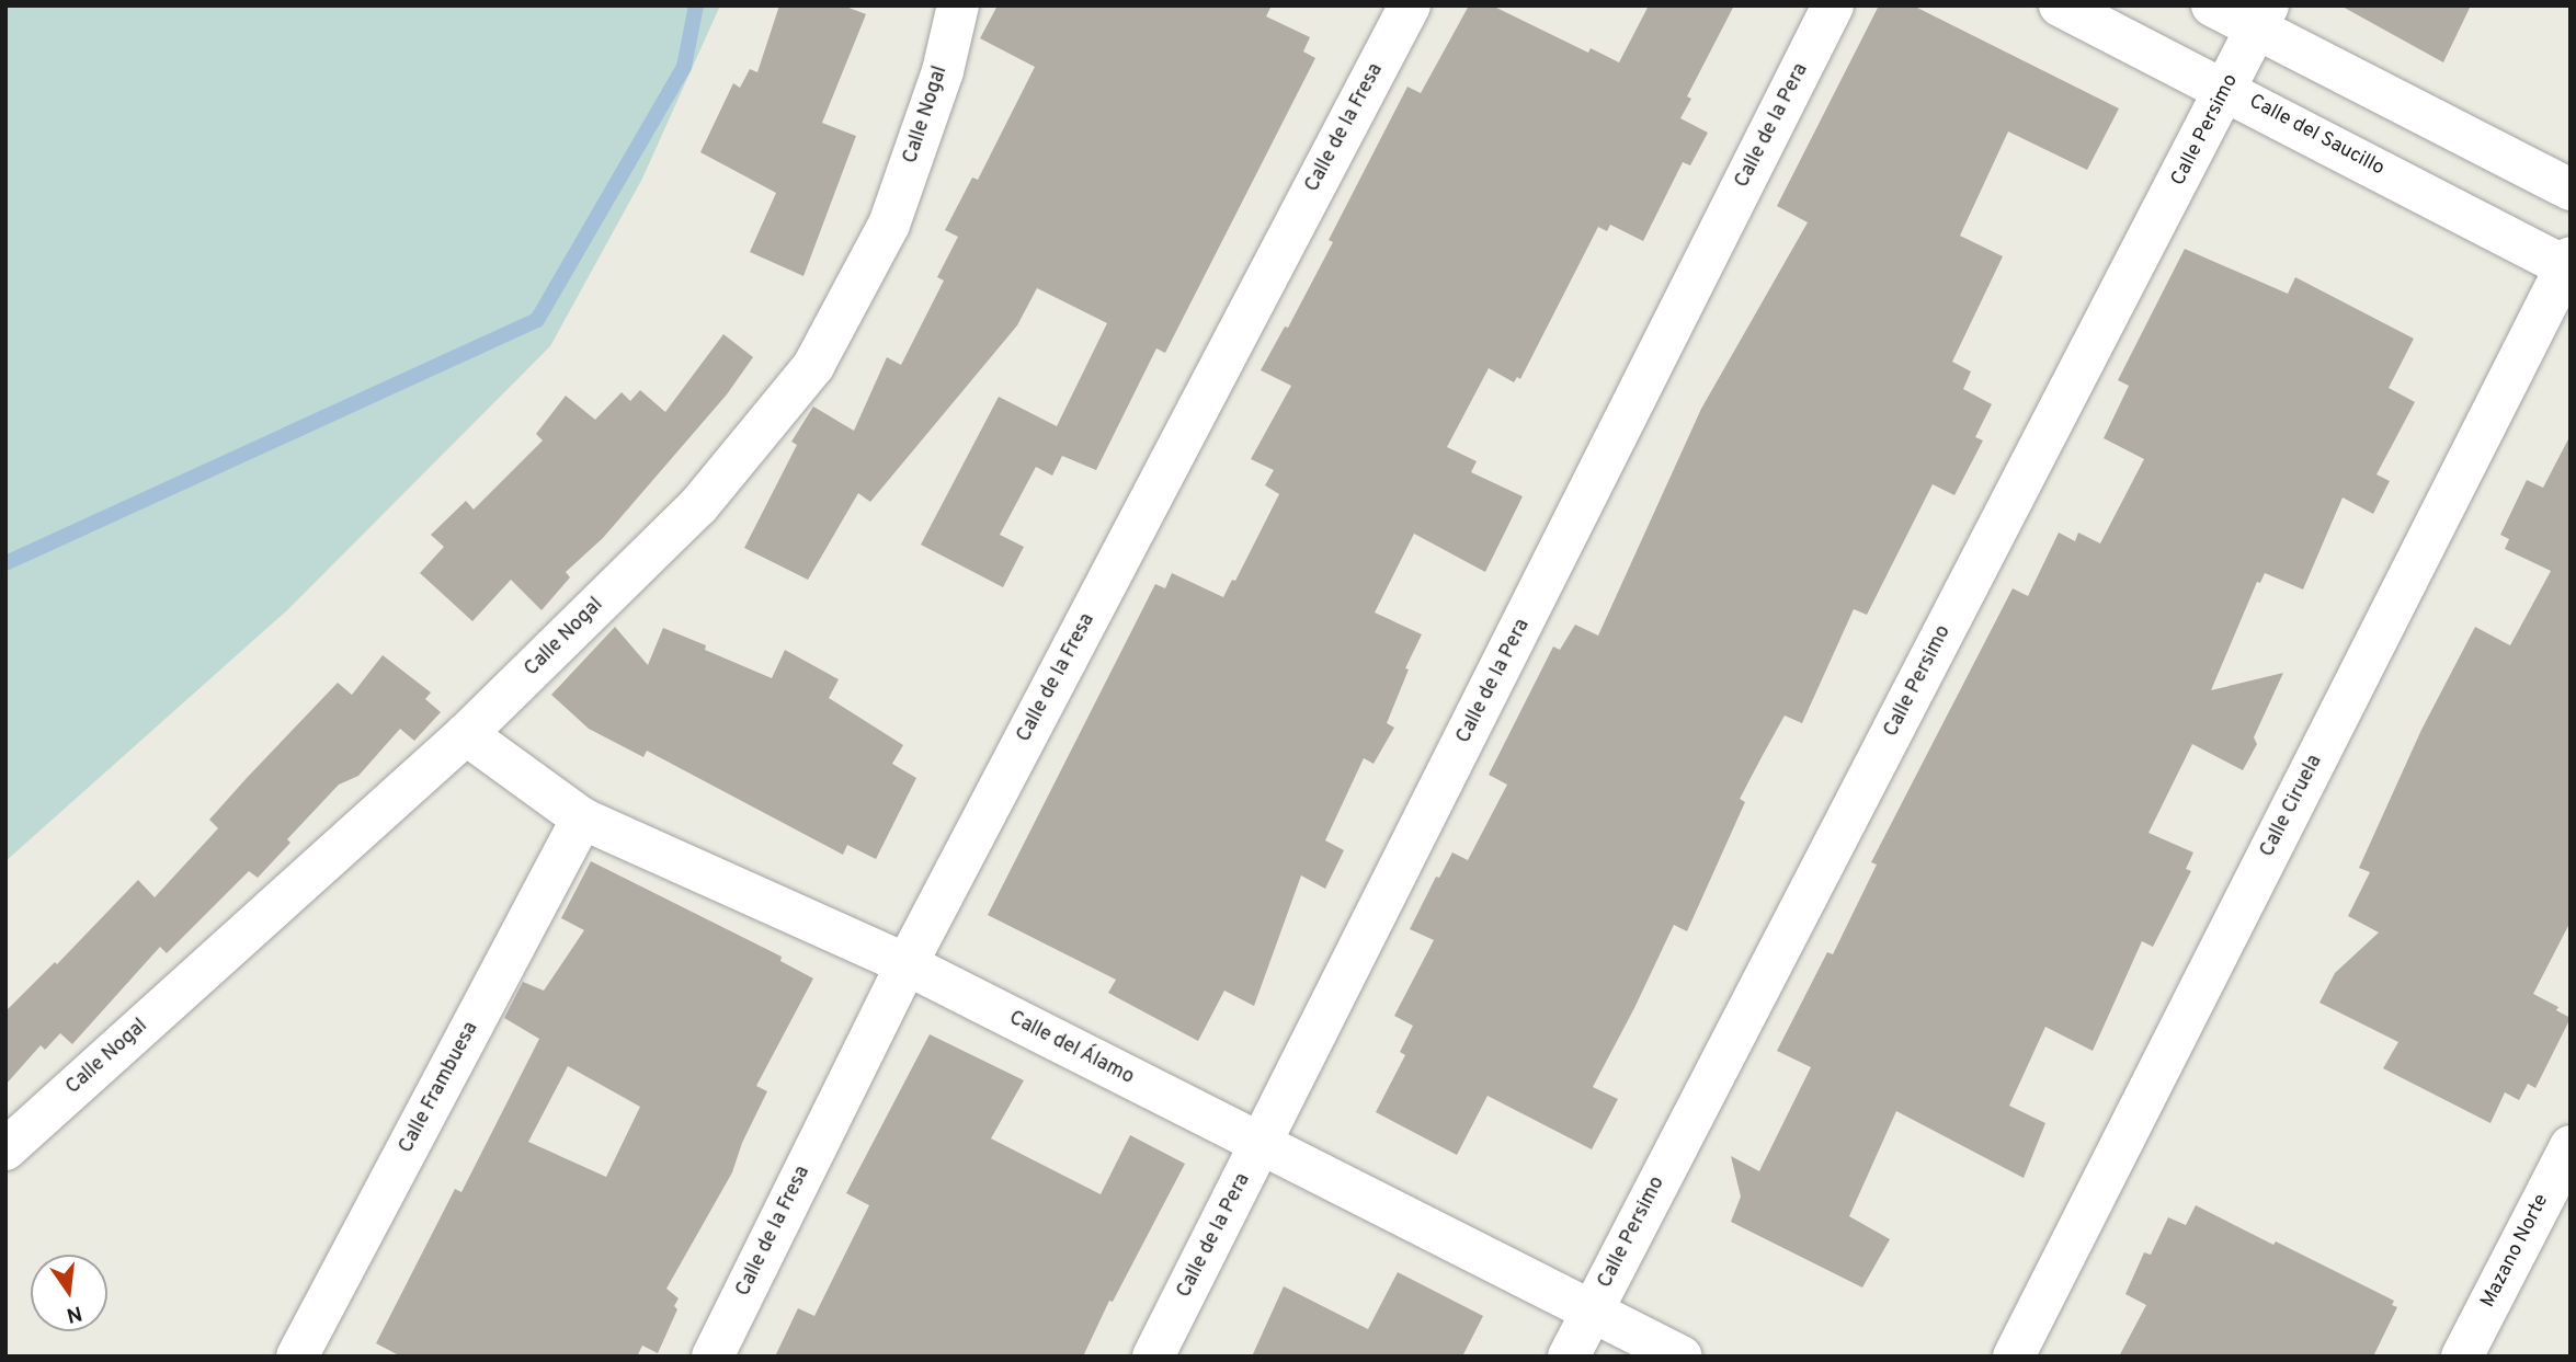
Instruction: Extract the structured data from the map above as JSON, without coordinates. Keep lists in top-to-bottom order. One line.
{"streets":{"street":["Calle Nogal","Calle de la Pera","Calle de la Fresa","Calle Persimo","Calle del Saucillo","Calle Ciruela","Calle del Álamo","Calle Frambuesa","Mazano Norte"]},"crossings":[["Calle Nogal","Calle del Álamo"],["Calle de la Pera","Calle del Álamo"],["Calle de la Fresa","Calle del Álamo"],["Calle Persimo","Calle del Saucillo"],["Calle Persimo","Calle del Álamo"],["Calle del Saucillo","Calle Ciruela"],["Calle del Álamo","Calle Frambuesa"]],"north":"bottom"}
